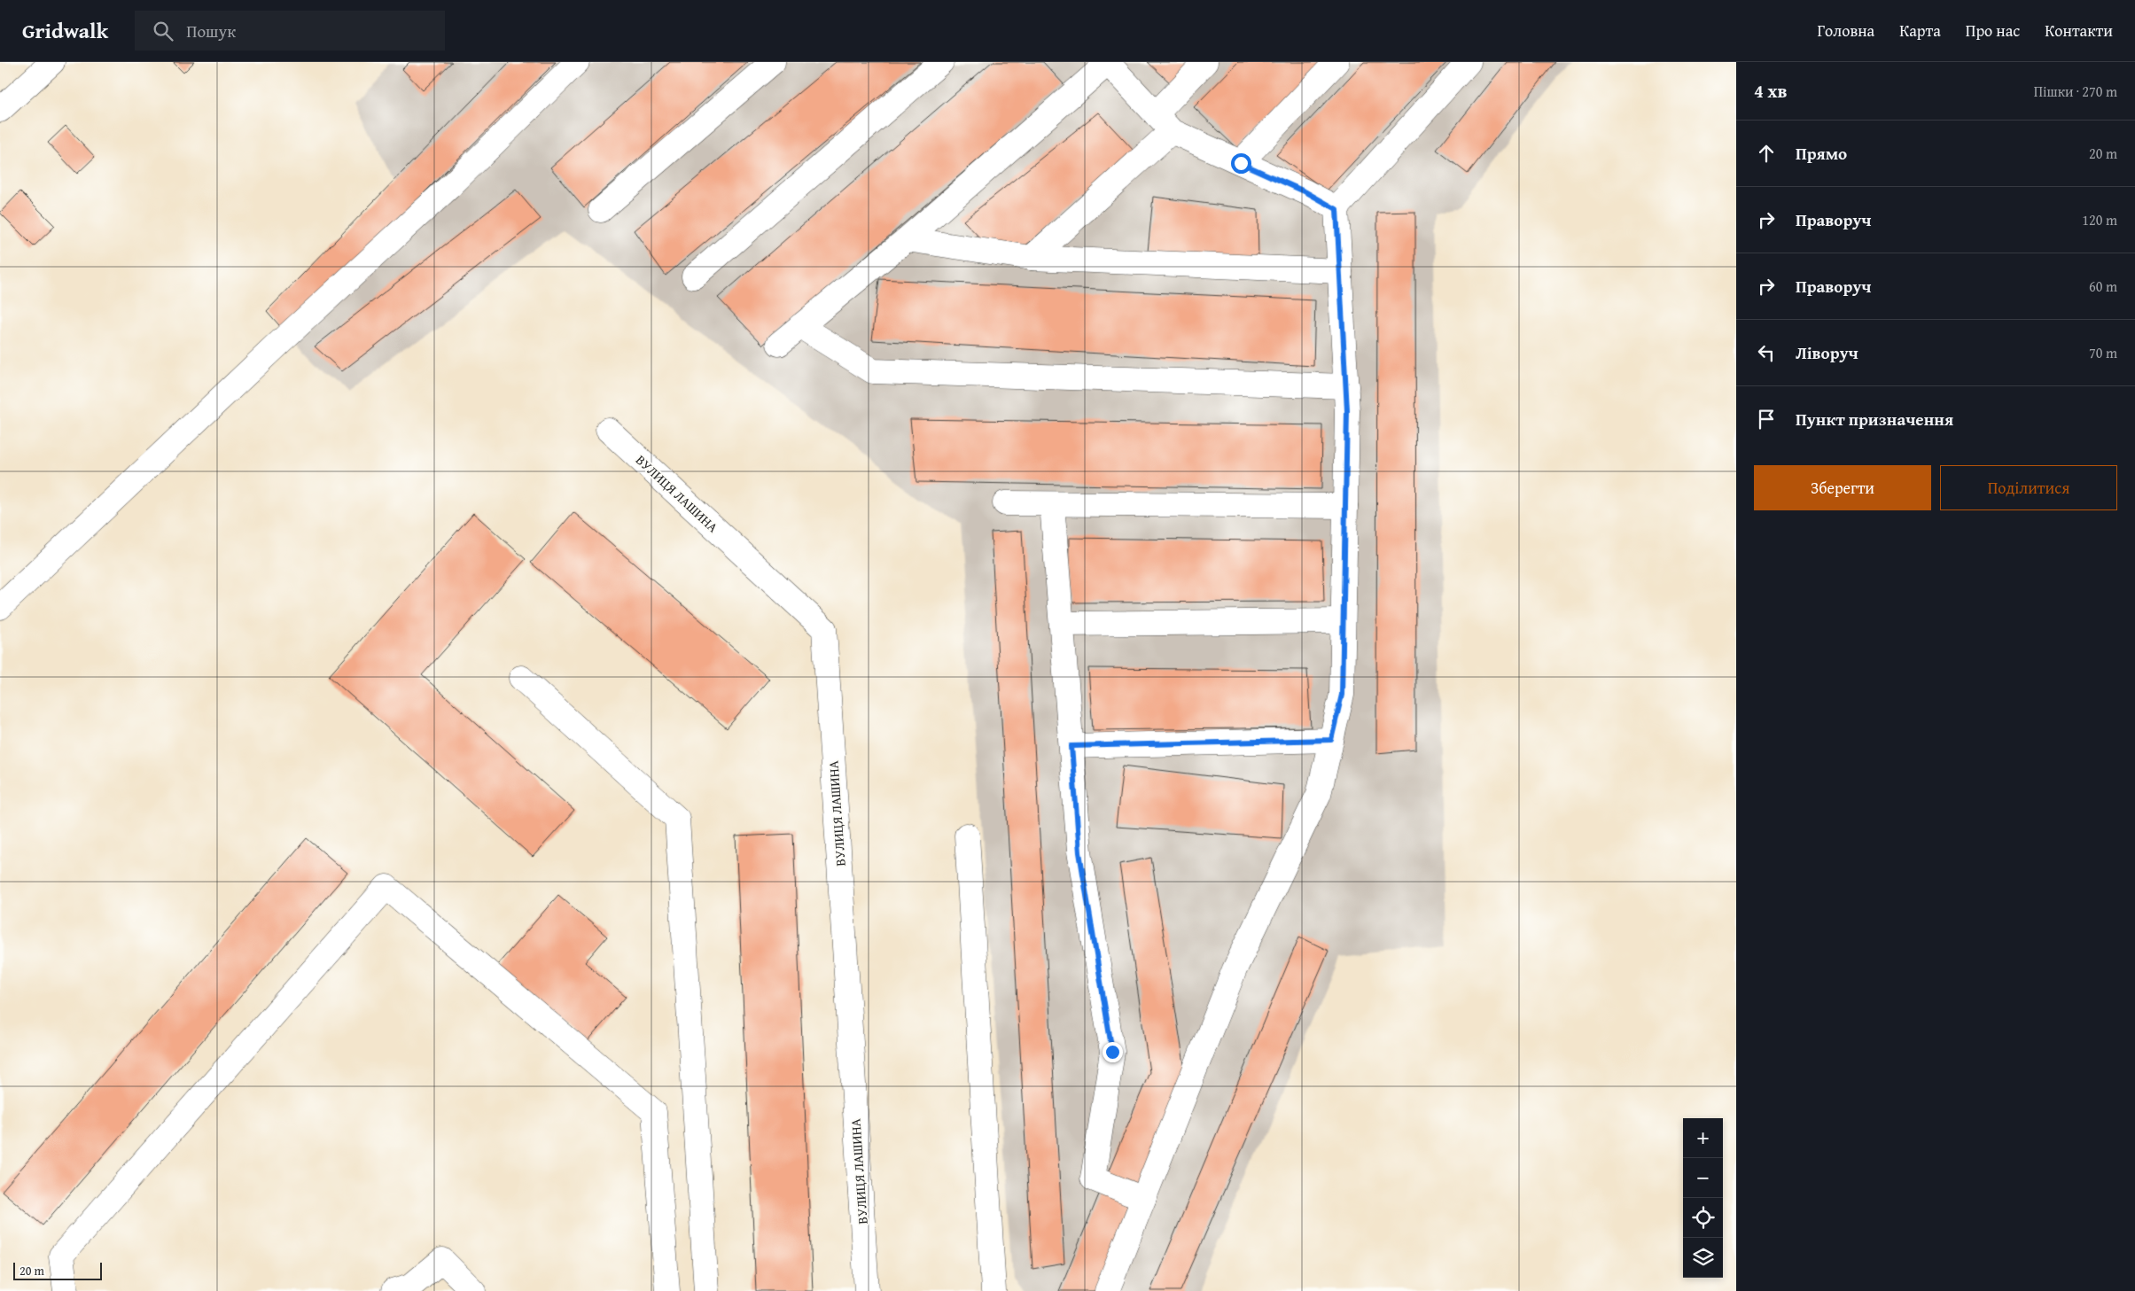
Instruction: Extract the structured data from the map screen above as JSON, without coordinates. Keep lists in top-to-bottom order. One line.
{"streets":{"street":["ВУЛИЦЯ ЛАШИНА"]},"scale_bar":"20 m","page":{"header":"Gridwalk","search":"Пошук","nav":["Головна","Карта","Про нас","Контакти"],"heading":["4 хв","Пішки · 270 m"],"list":[["Прямо","20 m"],["Праворуч","120 m"],["Праворуч","60 m"],["Ліворуч","70 m"],"Пункт призначення"],"buttons":["Зберегти","Поділитися"],"map_buttons":["+","−"],"scale":"20 m"}}
